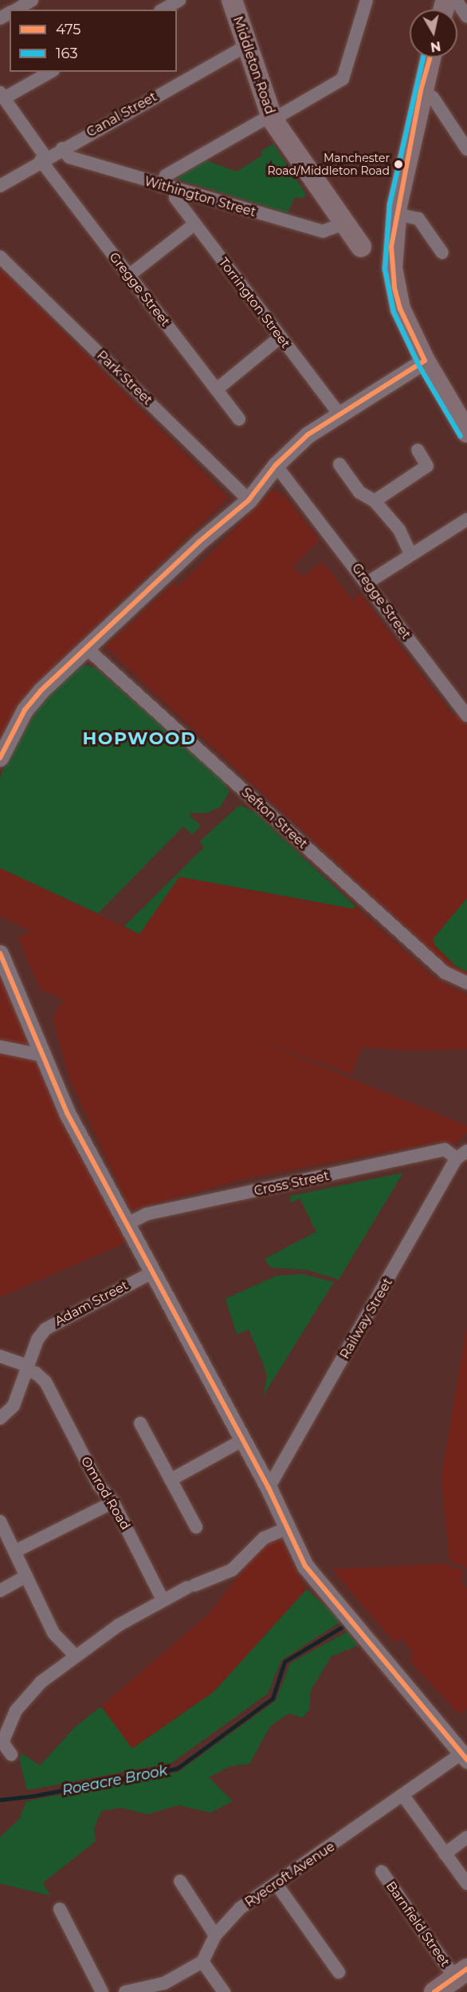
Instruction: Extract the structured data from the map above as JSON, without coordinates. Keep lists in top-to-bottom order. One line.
{"streets":{"main road":["Middleton Road"],"street":["Canal Street","Withington Street","Gregge Street","Torrington Street","Park Street","Sefton Street","Cross Street","Adam Street","Railway Street","Omrod Road","Ryecroft Avenue","Barnfield Street"]},"crossings":[["Middleton Road","Canal Street"],["Middleton Road","Withington Street"],["Canal Street","Withington Street"],["Canal Street","Gregge Street"],["Withington Street","Torrington Street"],["Cross Street","Railway Street"],["Adam Street","Omrod Road"]],"districts":["HOPWOOD"],"water":["Roeacre Brook"],"places":["Manchester Road/Middleton Road"],"lines":["transit line 475","transit line 163"],"legend":["475","163"],"north":"bottom"}
